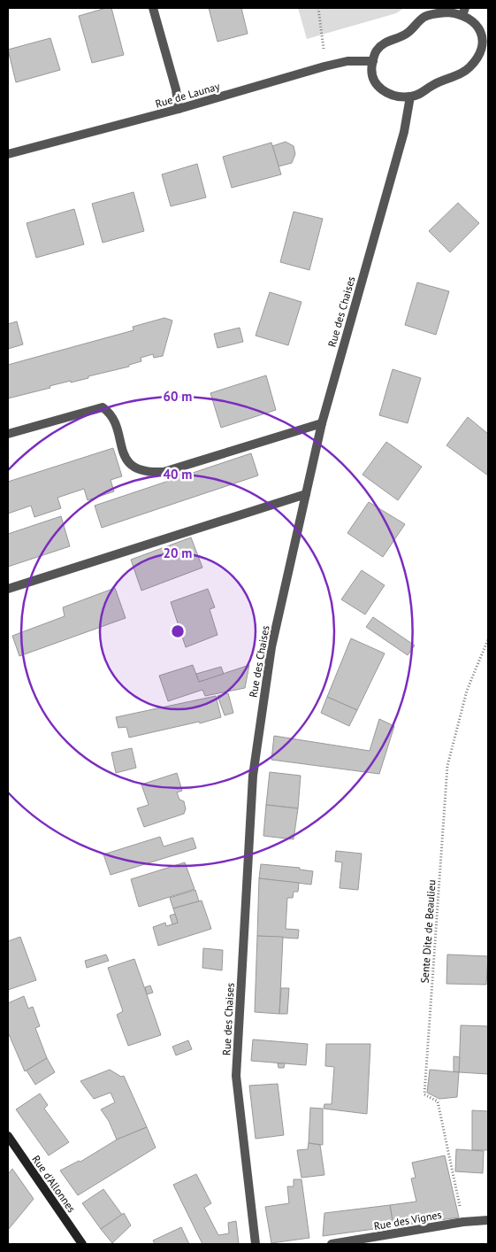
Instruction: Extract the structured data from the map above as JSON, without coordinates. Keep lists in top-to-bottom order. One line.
{"streets":{"main road":["Rue d'Allonnes"],"street":["Rue de Launay","Rue des Chaises","Rue des Vignes"],"path":["Sente Dite de Beaulieu"]},"crossings":[["Sente Dite de Beaulieu","Rue des Vignes"]],"rings":["60 m","40 m","20 m"]}
